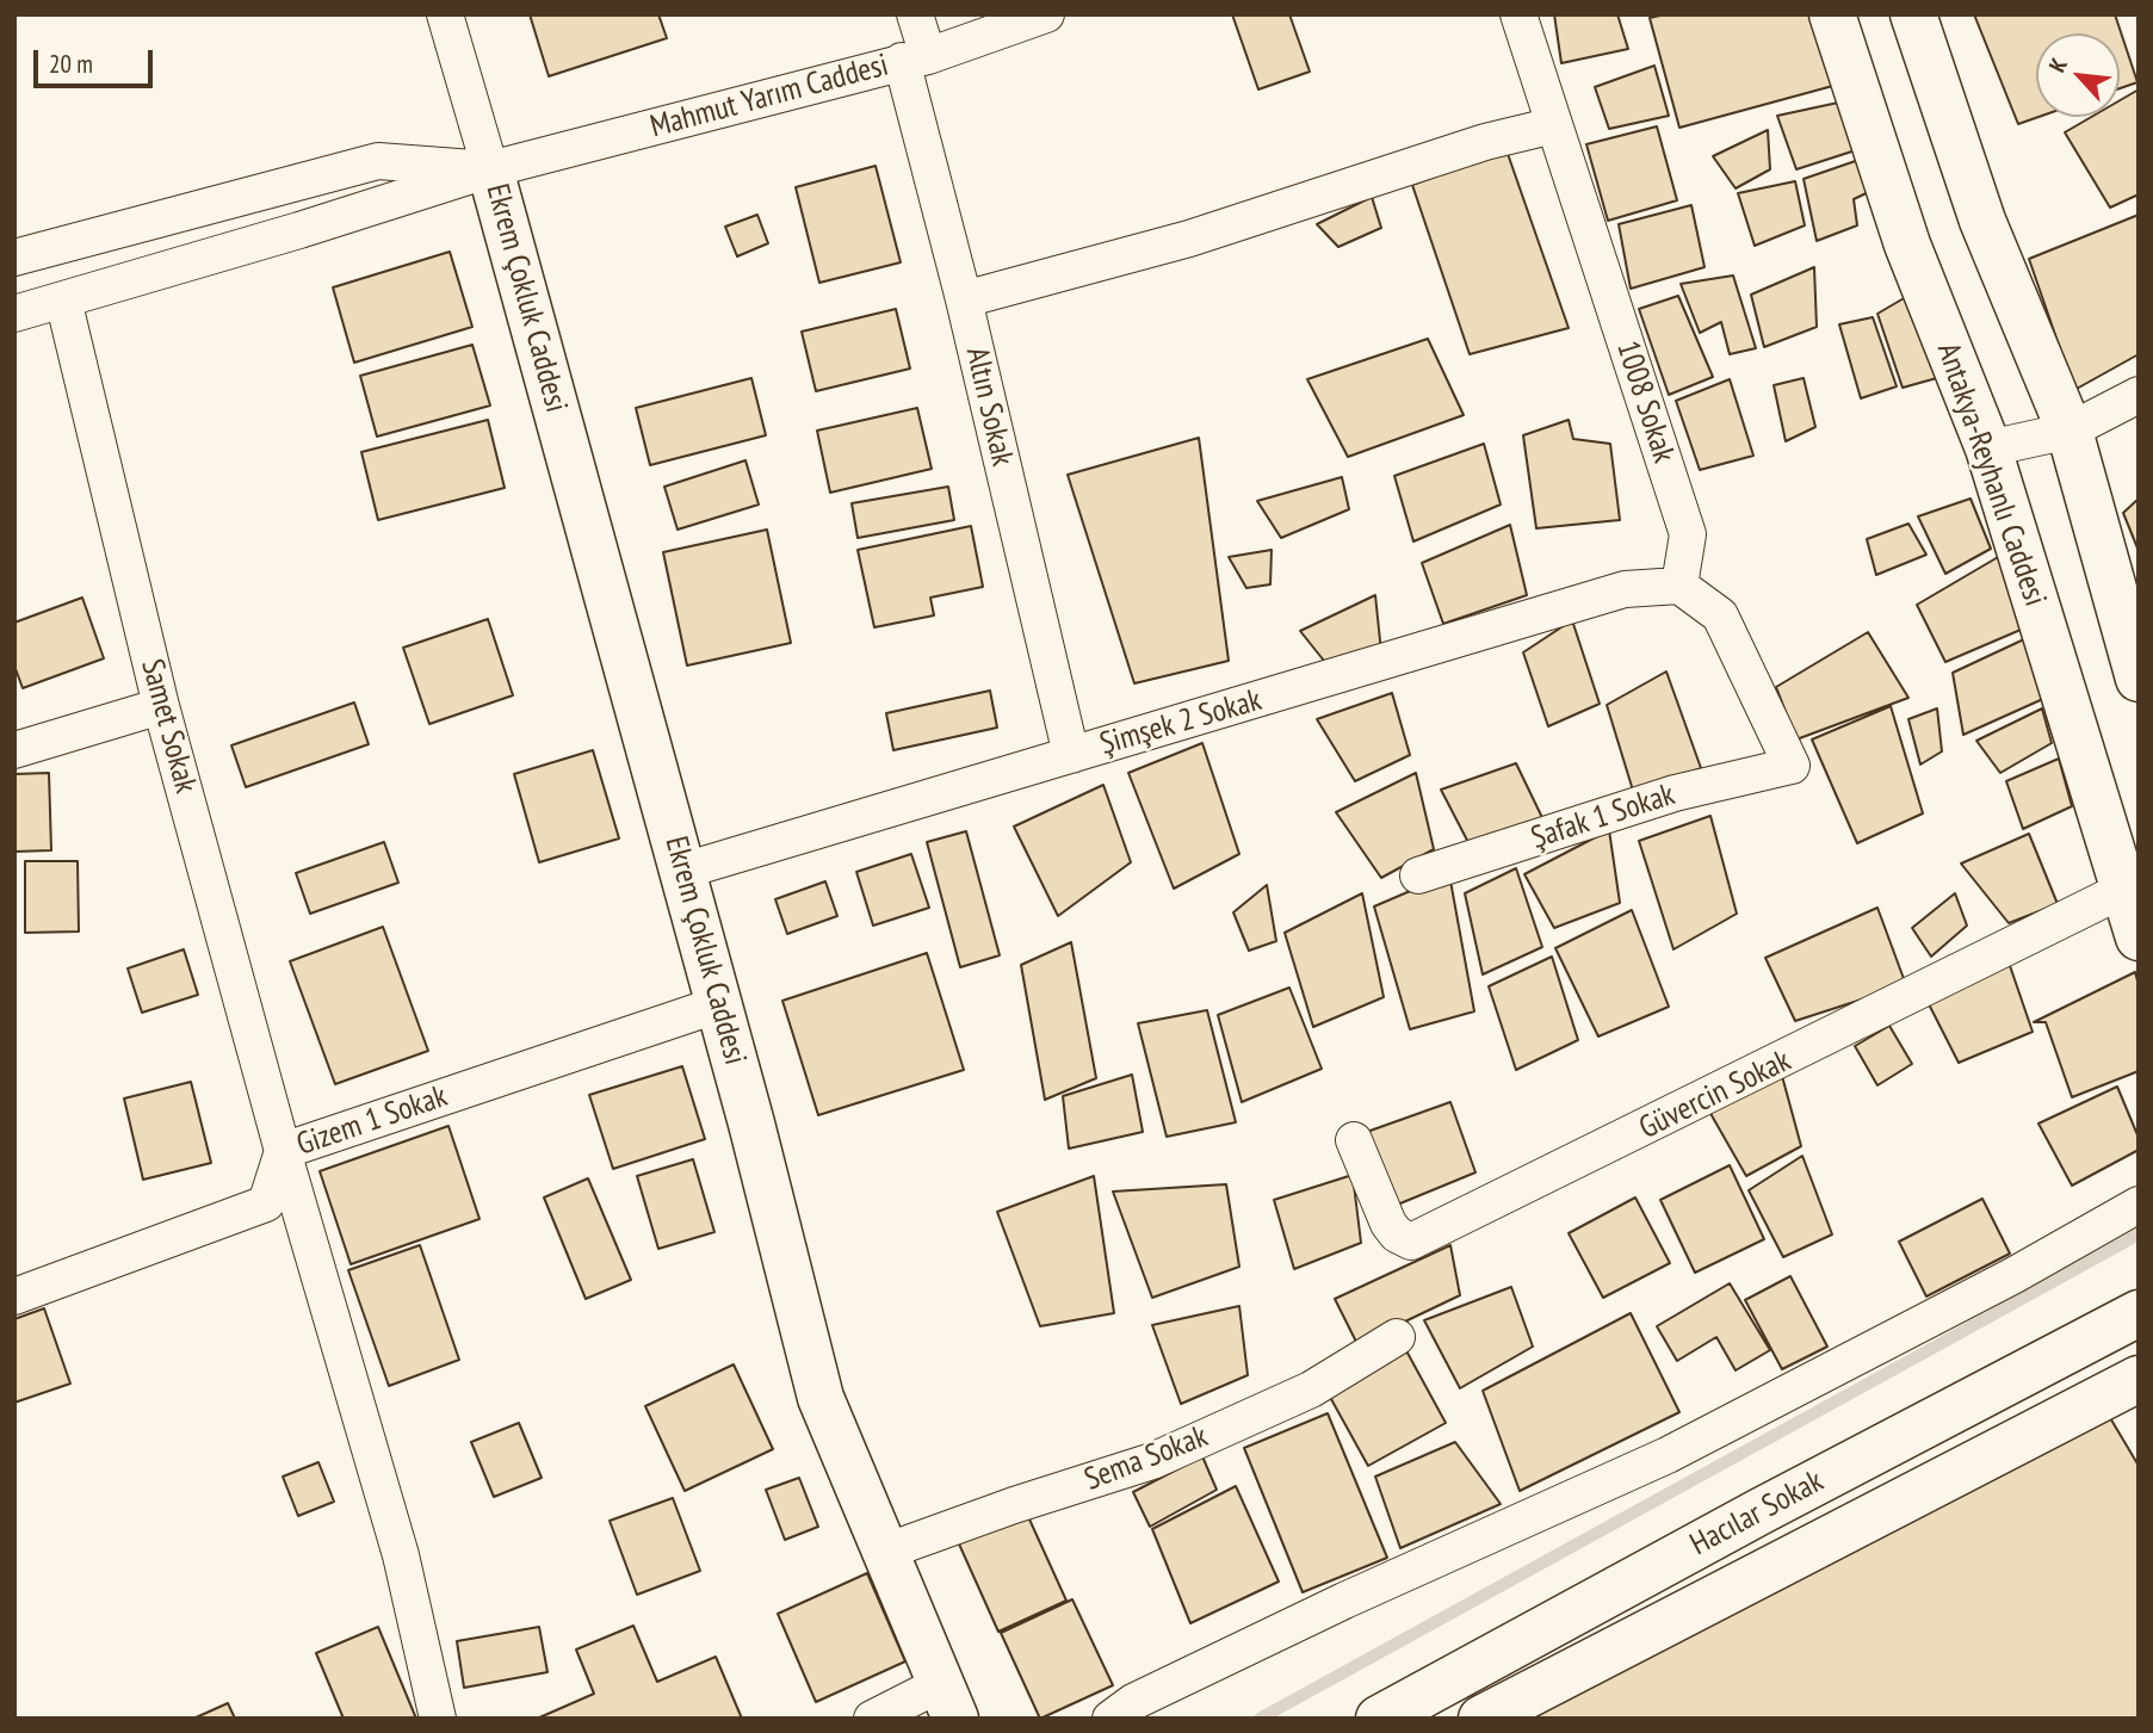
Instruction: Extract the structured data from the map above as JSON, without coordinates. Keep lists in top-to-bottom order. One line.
{"streets":{"street":["Mahmut Yarım Caddesi","Ekrem Çokluk Caddesi","1008 Sokak","Altın Sokak","Antakya-Reyhanlı Caddesi","Şimşek 2 Sokak","Samet Sokak","Şafak 1 Sokak","Güvercin Sokak","Gizem 1 Sokak","Sema Sokak","Hacılar Sokak"]},"crossings":[["Mahmut Yarım Caddesi","Ekrem Çokluk Caddesi"],["Mahmut Yarım Caddesi","Altın Sokak"],["Mahmut Yarım Caddesi","Samet Sokak"],["Ekrem Çokluk Caddesi","Şimşek 2 Sokak"],["Ekrem Çokluk Caddesi","Gizem 1 Sokak"],["Ekrem Çokluk Caddesi","Sema Sokak"],["1008 Sokak","Şimşek 2 Sokak"],["1008 Sokak","Şafak 1 Sokak"],["Altın Sokak","Şimşek 2 Sokak"],["Antakya-Reyhanlı Caddesi","Güvercin Sokak"],["Şimşek 2 Sokak","Şafak 1 Sokak"],["Samet Sokak","Gizem 1 Sokak"]],"scale_bar":"20 m","north":"top left"}
